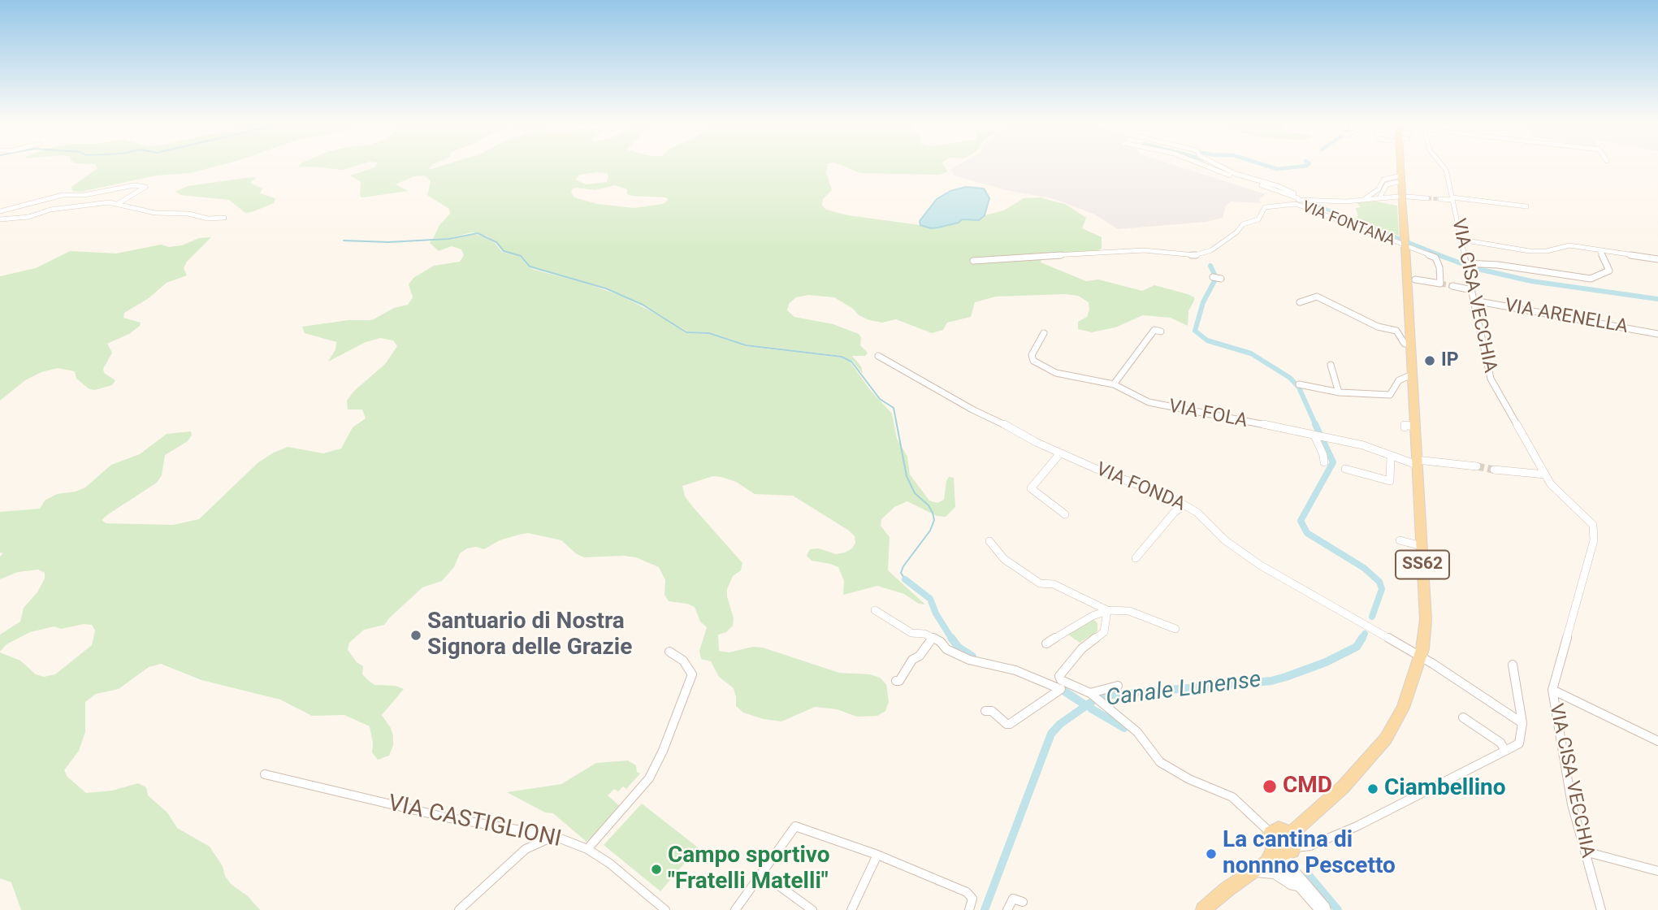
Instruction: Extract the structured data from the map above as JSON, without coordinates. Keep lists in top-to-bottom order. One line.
{"streets":{"main road":["SS62"],"street":["VIA FONTANA","VIA CISA VECCHIA","VIA ARENELLA","VIA FOLA","VIA FONDA","VIA CASTIGLIONI"]},"crossings":[["VIA FONTANA","SS62"],["VIA CISA VECCHIA","VIA ARENELLA"],["VIA FOLA","SS62"],["VIA FONDA","SS62"]],"water":["Canale Lunense"],"places":["IP","Santuario di Nostra Signora delle Grazie","CMD","Ciambellino","La cantina di nonnno Pescetto","Campo sportivo \"Fratelli Matelli\""]}
